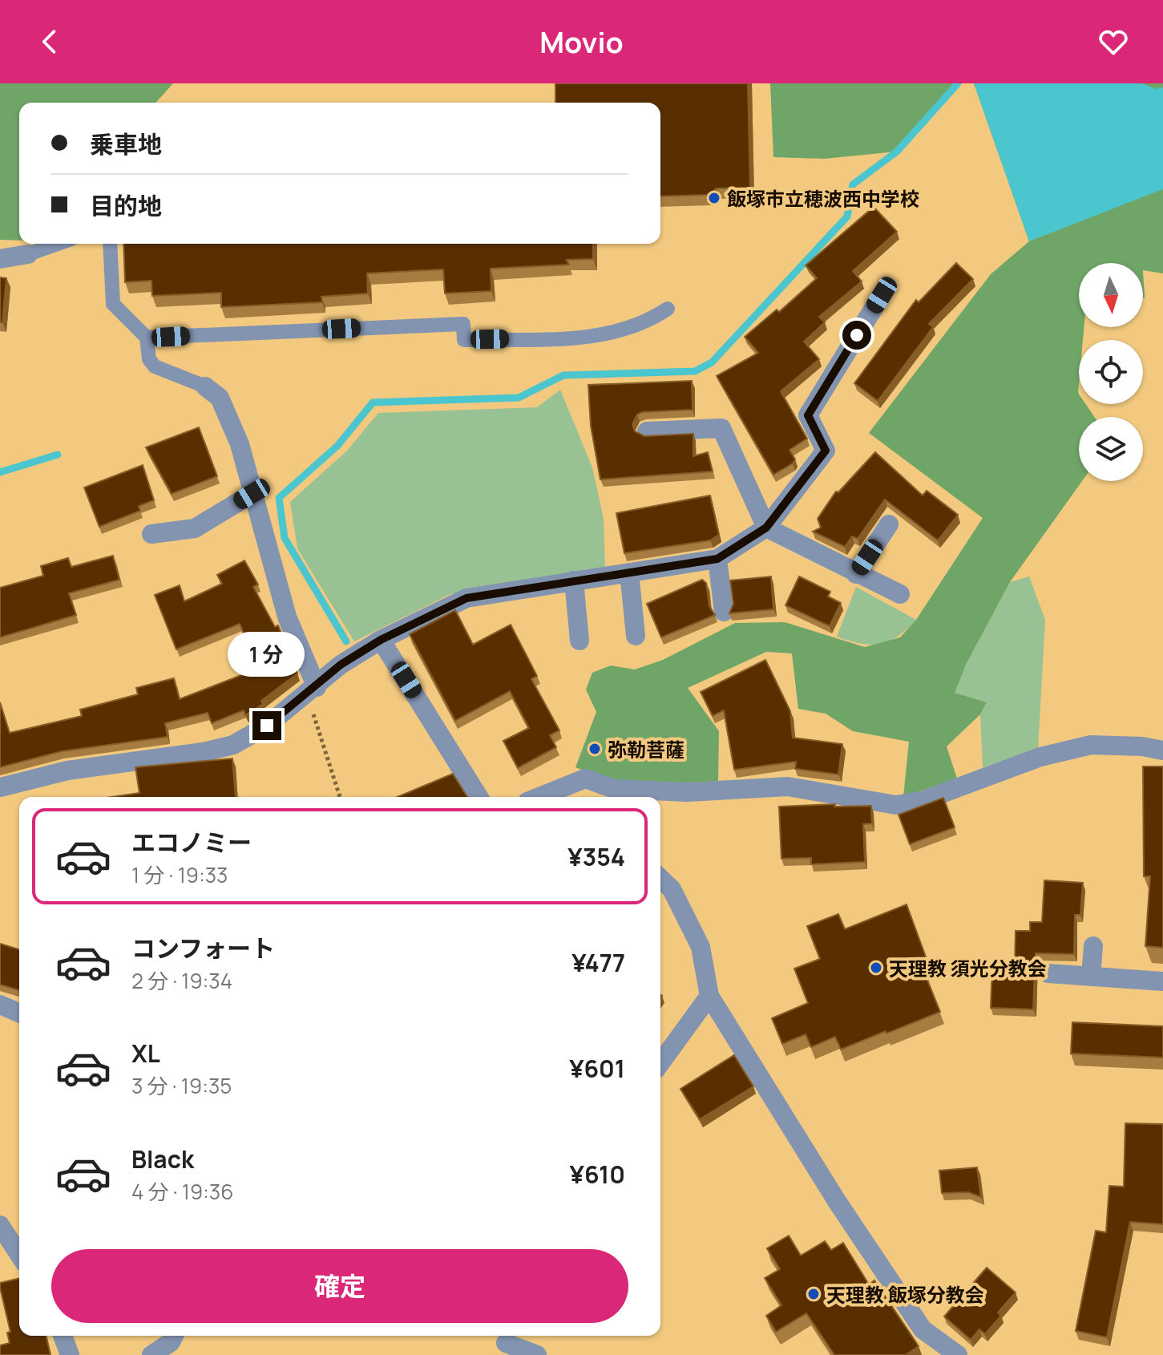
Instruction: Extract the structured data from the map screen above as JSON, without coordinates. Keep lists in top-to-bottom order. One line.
{"places":["飯塚市立穂波西中学校","弥勒菩薩","天理教 須光分教会","天理教 飯塚分教会"],"north":"bottom","page":{"header":"Movio","banner":["乗車地","目的地"],"bubble":"1 分","list":[{"name":"エコノミー","note":"1 分 · 19:33","value":"¥354"},{"name":"コンフォート","note":"2 分 · 19:34","value":"¥477"},{"name":"XL","note":"3 分 · 19:35","value":"¥601"},{"name":"Black","note":"4 分 · 19:36","value":"¥610"}],"buttons":"確定"}}
